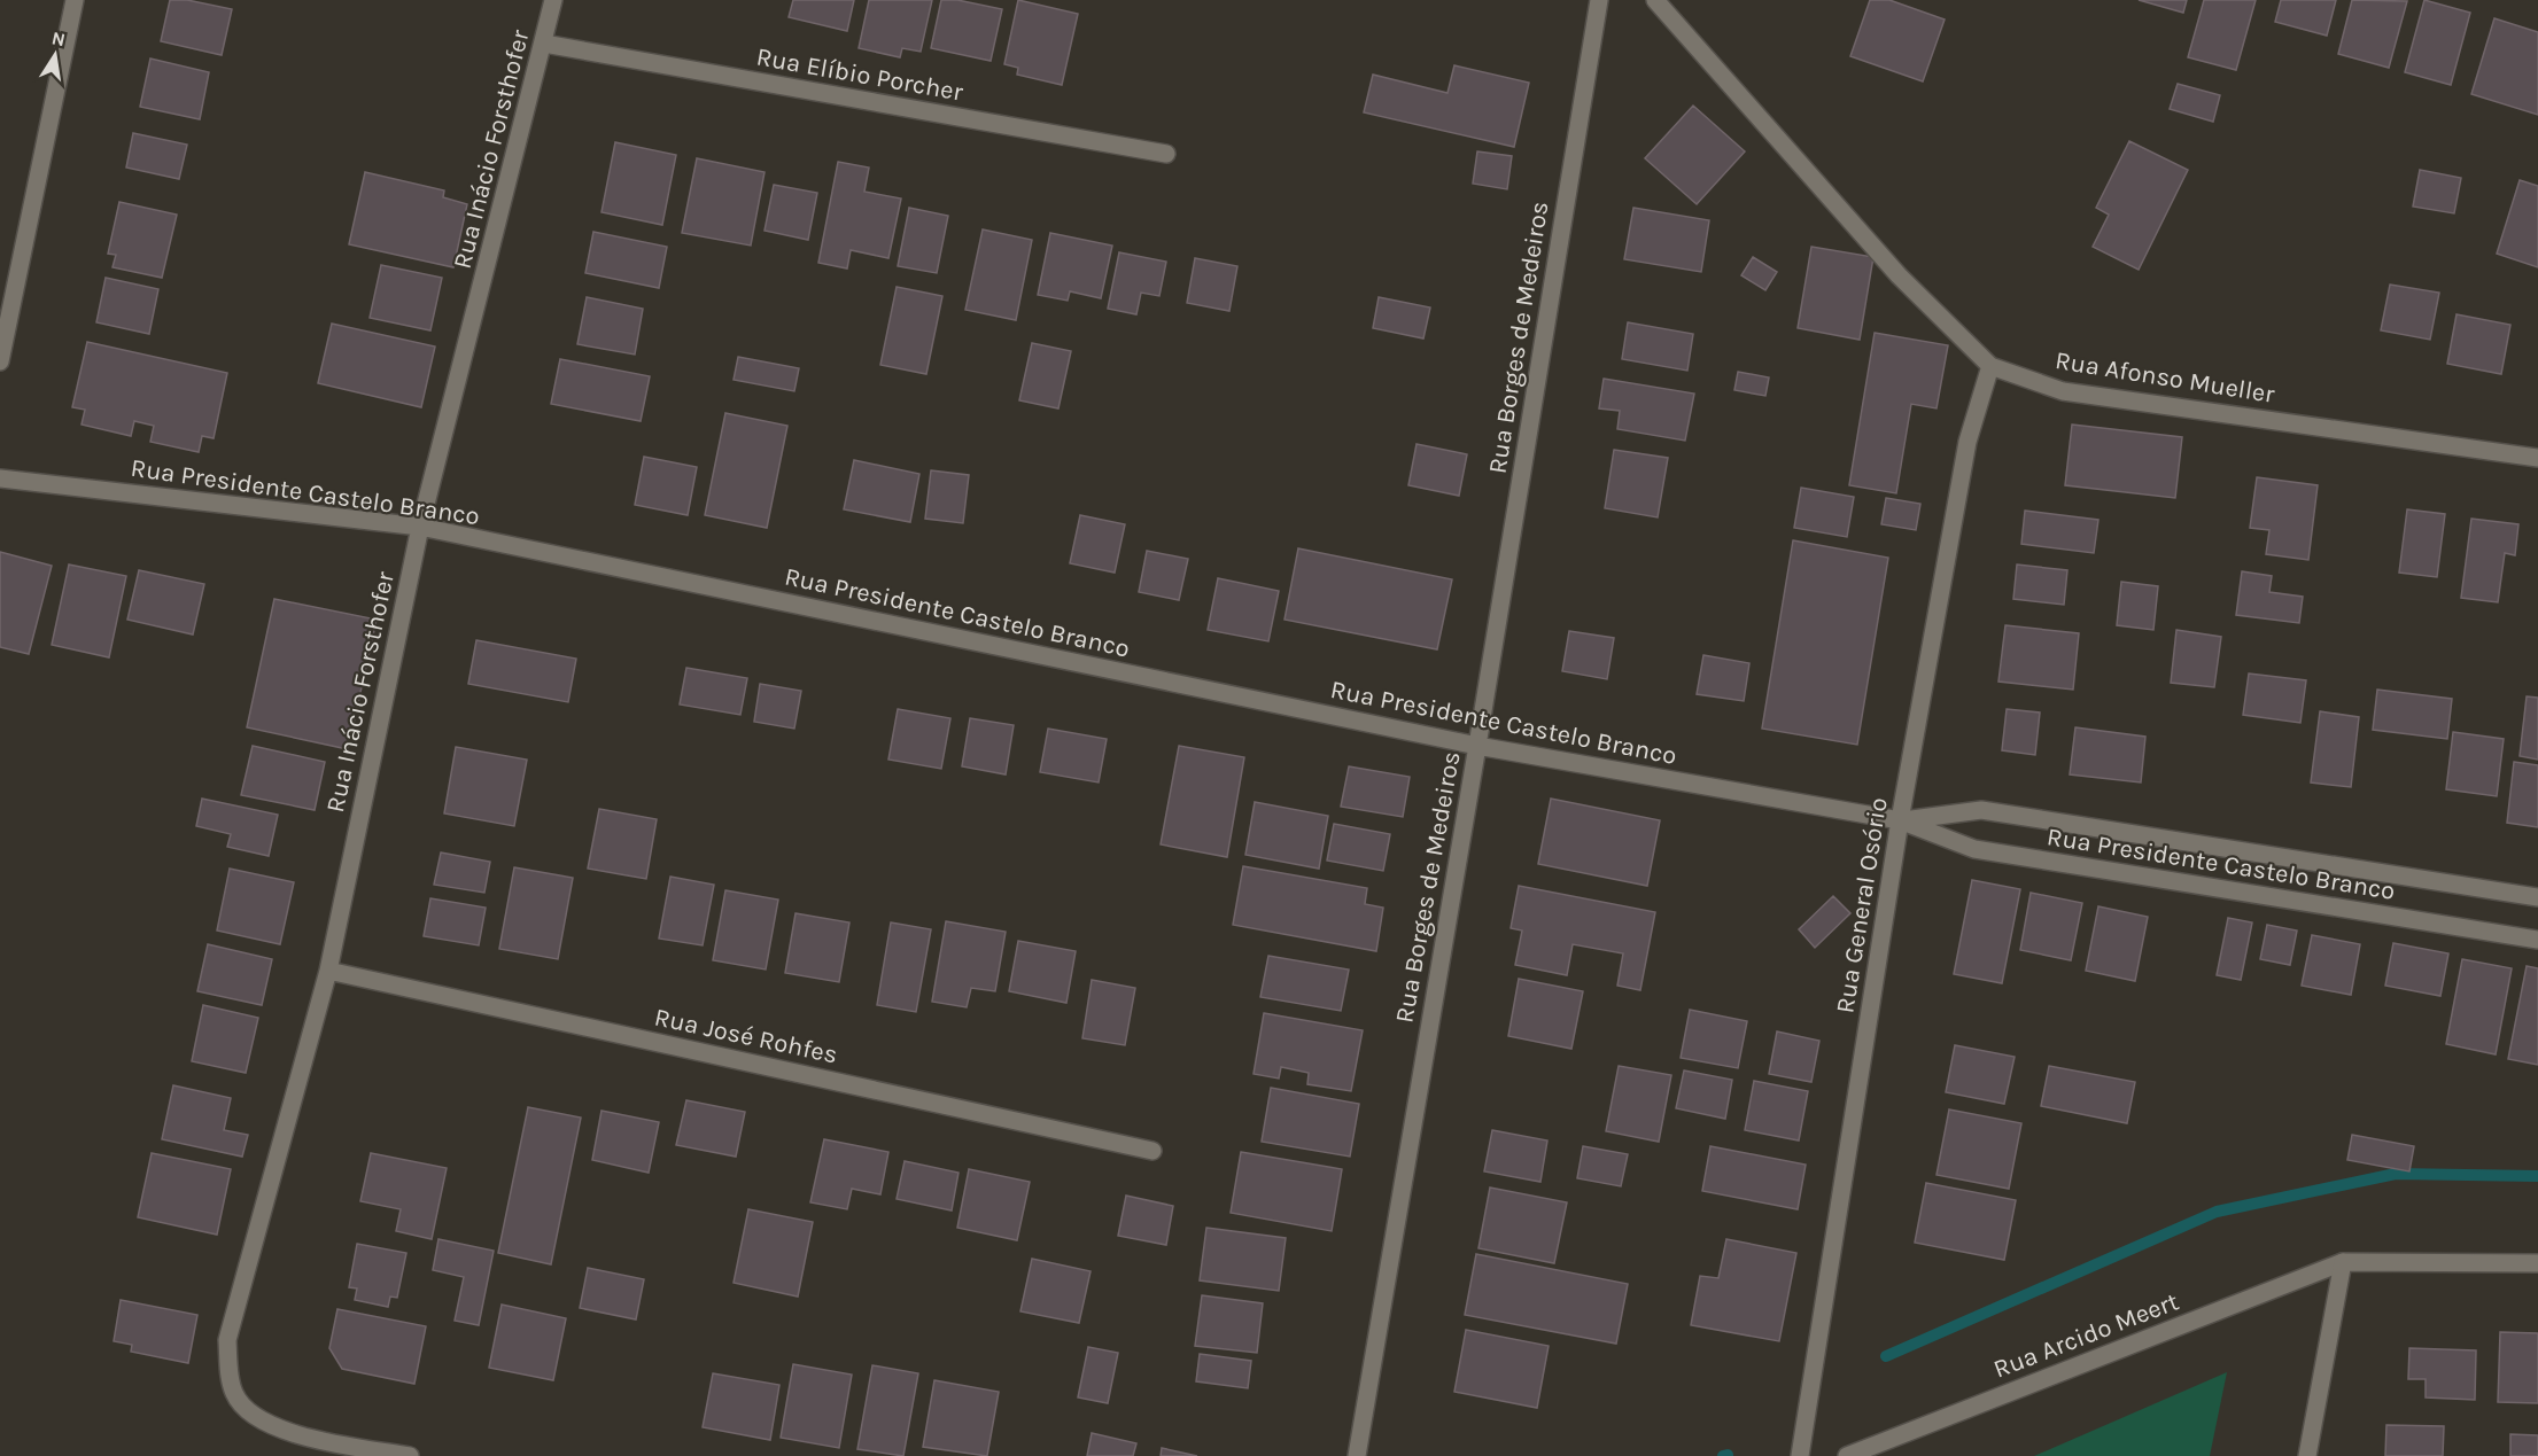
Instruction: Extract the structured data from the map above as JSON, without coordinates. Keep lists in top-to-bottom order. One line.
{"streets":{"street":["Rua Elíbio Porcher","Rua Inácio Forsthofer","Rua Borges de Medeiros","Rua Afonso Mueller","Rua Presidente Castelo Branco","Rua General Osório","Rua José Rohfes","Rua Arcido Meert"]},"crossings":[["Rua Elíbio Porcher","Rua Inácio Forsthofer"],["Rua Inácio Forsthofer","Rua Presidente Castelo Branco"],["Rua Inácio Forsthofer","Rua José Rohfes"],["Rua Borges de Medeiros","Rua Presidente Castelo Branco"],["Rua Afonso Mueller","Rua General Osório"],["Rua Presidente Castelo Branco","Rua General Osório"]],"north":"top"}
